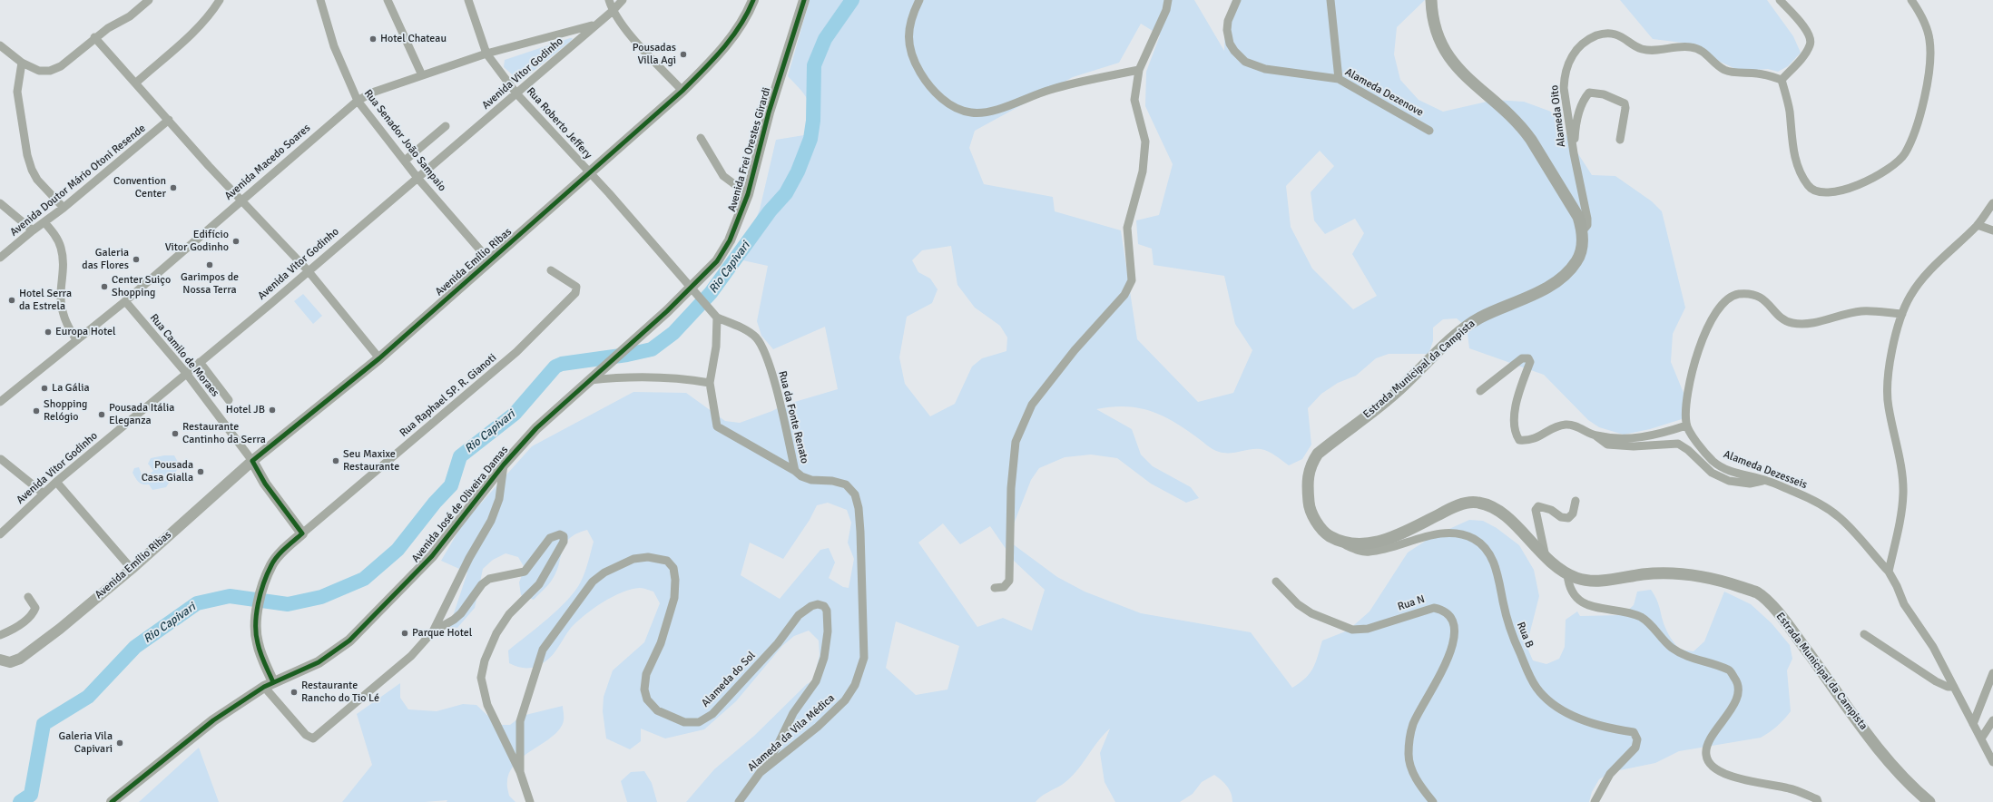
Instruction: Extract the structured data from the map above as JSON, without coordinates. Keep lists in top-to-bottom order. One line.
{"streets":{"main road":["Estrada Municipal da Campista"],"street":["Avenida Vitor Godinho","Alameda Dezenove","Alameda Oito","Rua Roberto Jeffery","Rua Senador João Sampaio","Avenida Frei Orestes Girardi","Avenida Macedo Soares","Avenida Doutor Mário Otoni Resende","Avenida Emílio Ribas","Rua Camilo de Moraes","Rua Raphael SP. R. Gianoti","Rua da Fonte Renato","Alameda Dezesseis","Avenida José de Oliveira Damas","Rua N","Rua B","Alameda do Sol","Alameda da Vila Médica"]},"crossings":[["Avenida Vitor Godinho","Rua Roberto Jeffery"],["Avenida Vitor Godinho","Rua Senador João Sampaio"],["Avenida Vitor Godinho","Avenida Macedo Soares"],["Avenida Vitor Godinho","Rua Camilo de Moraes"],["Alameda Oito","Estrada Municipal da Campista"],["Rua Roberto Jeffery","Avenida Frei Orestes Girardi"],["Rua Roberto Jeffery","Avenida Macedo Soares"],["Rua Roberto Jeffery","Avenida Emílio Ribas"],["Rua Roberto Jeffery","Rua da Fonte Renato"],["Rua Senador João Sampaio","Avenida Macedo Soares"],["Rua Senador João Sampaio","Avenida Emílio Ribas"],["Avenida Frei Orestes Girardi","Avenida José de Oliveira Damas"],["Avenida Macedo Soares","Rua Camilo de Moraes"],["Avenida Emílio Ribas","Rua Camilo de Moraes"],["Estrada Municipal da Campista","Rua B"],["Rua da Fonte Renato","Alameda da Vila Médica"],["Alameda do Sol","Alameda da Vila Médica"]],"water":["Rio Capivari"],"places":["Hotel Chateau","Pousadas Villa Agi","Convention Center","Edifício Vitor Godinho","Galeria das Flores","Garimpos de Nossa Terra","Center Suiço Shopping","Hotel Serra da Estrela","Europa Hotel","La Gália","Hotel JB","Shopping Relógio","Pousada Itália Eleganza","Restaurante Cantinho da Serra","Seu Maxixe Restaurante","Pousada Casa Gialla","Parque Hotel","Restaurante Rancho do Tio Lé","Galeria Vila Capivari"]}
